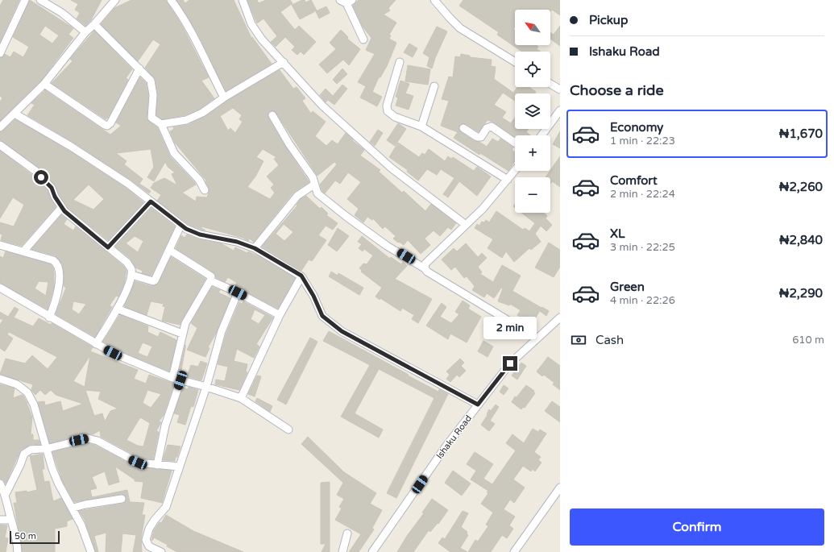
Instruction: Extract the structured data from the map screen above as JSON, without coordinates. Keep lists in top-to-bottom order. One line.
{"streets":{"street":["Ishaku Road"]},"scale_bar":"50 m","north":"top left","page":{"banner":["Pickup","Ishaku Road"],"map_buttons":["+","−"],"heading":"Choose a ride","list":[{"name":"Economy","note":"1 min · 22:23","value":"₦1,670"},{"name":"Comfort","note":"2 min · 22:24","value":"₦2,260"},{"name":"XL","note":"3 min · 22:25","value":"₦2,840"},{"name":"Green","note":"4 min · 22:26","value":"₦2,290"}],"bubble":"2 min","pay":["Cash","610 m"],"buttons":"Confirm","scale":"50 m"}}
